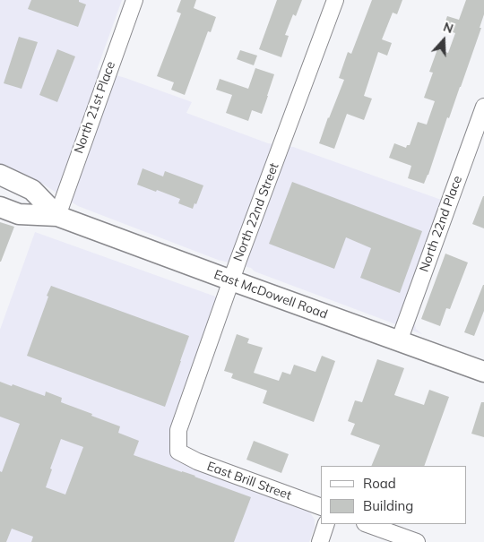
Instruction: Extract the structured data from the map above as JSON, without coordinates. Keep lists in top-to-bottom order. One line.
{"streets":{"main road":["East McDowell Road"],"street":["North 21st Place","North 22nd Street","North 22nd Place","East Brill Street"]},"crossings":[["North 21st Place","East McDowell Road"],["North 22nd Street","East McDowell Road"],["North 22nd Street","East Brill Street"],["North 22nd Place","East McDowell Road"]],"legend":["Road","Building"],"north":"top"}
